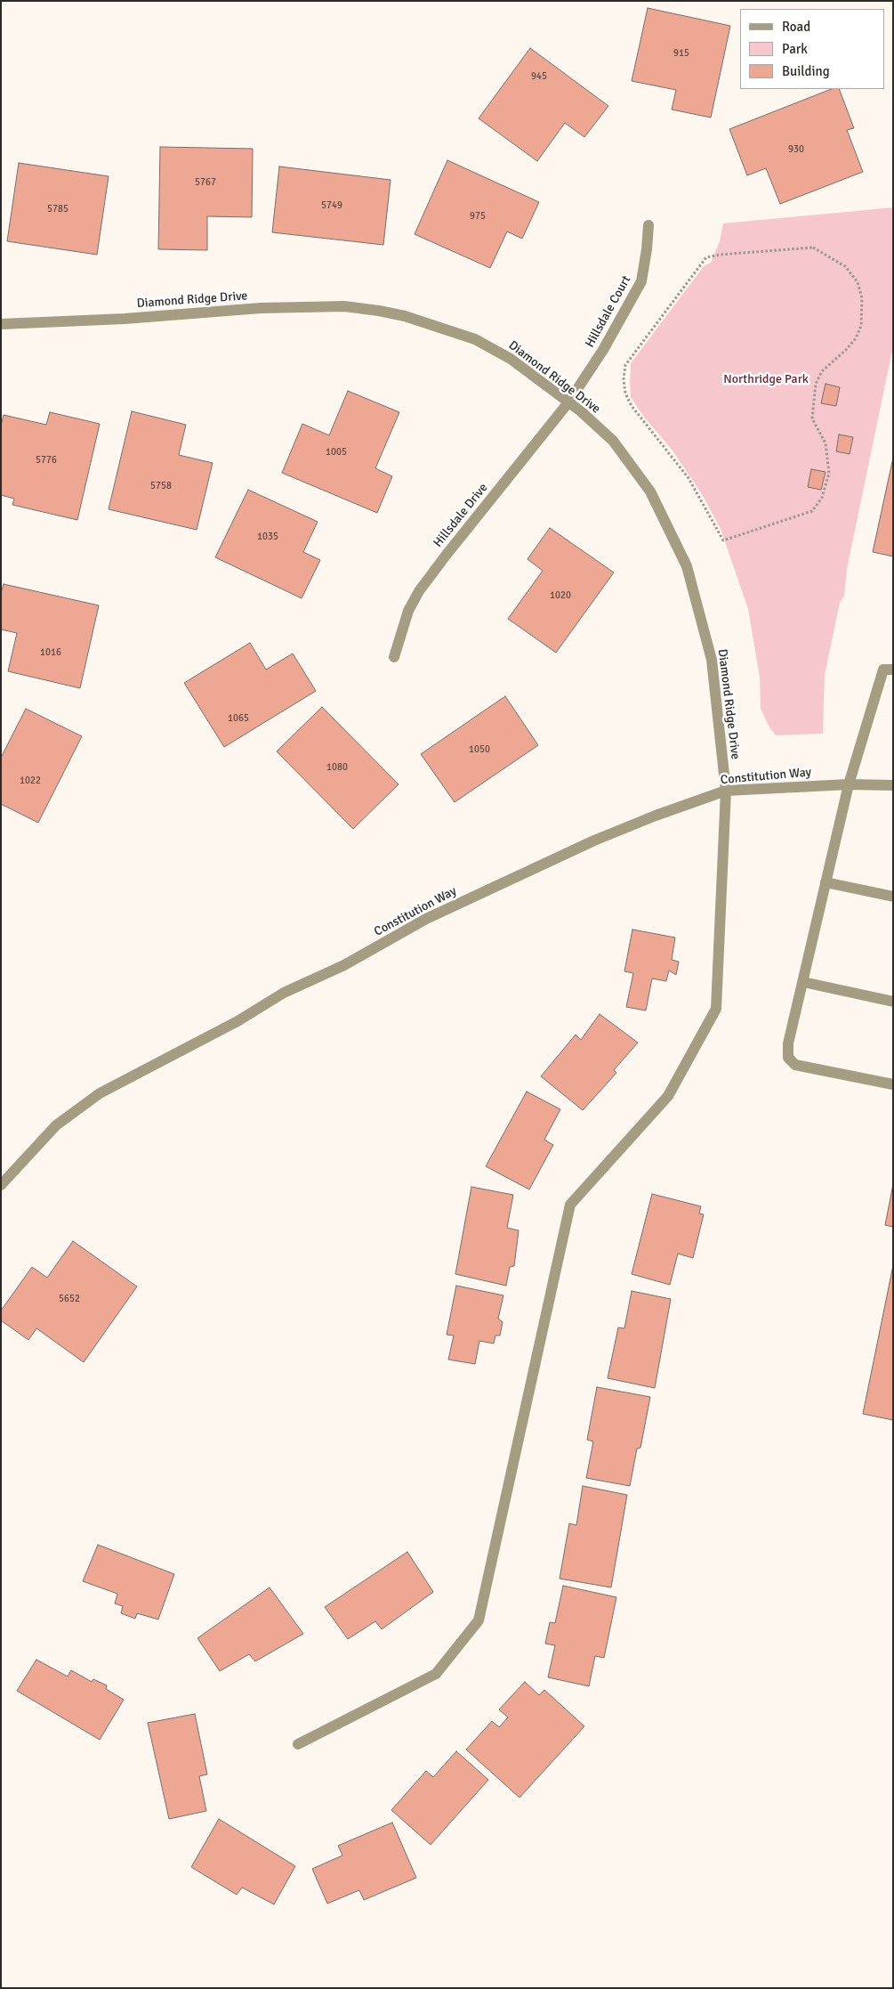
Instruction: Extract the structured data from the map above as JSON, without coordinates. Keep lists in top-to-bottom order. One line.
{"streets":{"street":["Diamond Ridge Drive","Hillsdale Court","Hillsdale Drive","Constitution Way"]},"crossings":[["Diamond Ridge Drive","Hillsdale Court"],["Diamond Ridge Drive","Hillsdale Drive"],["Diamond Ridge Drive","Constitution Way"],["Hillsdale Court","Hillsdale Drive"]],"parks":["Northridge Park"],"house_numbers":["915","945","930","5767","5749","5785","975","1005","5776","5758","1035","1020","1016","1065","1050","1080","1022","5652"],"legend":["Road","Park","Building"]}
